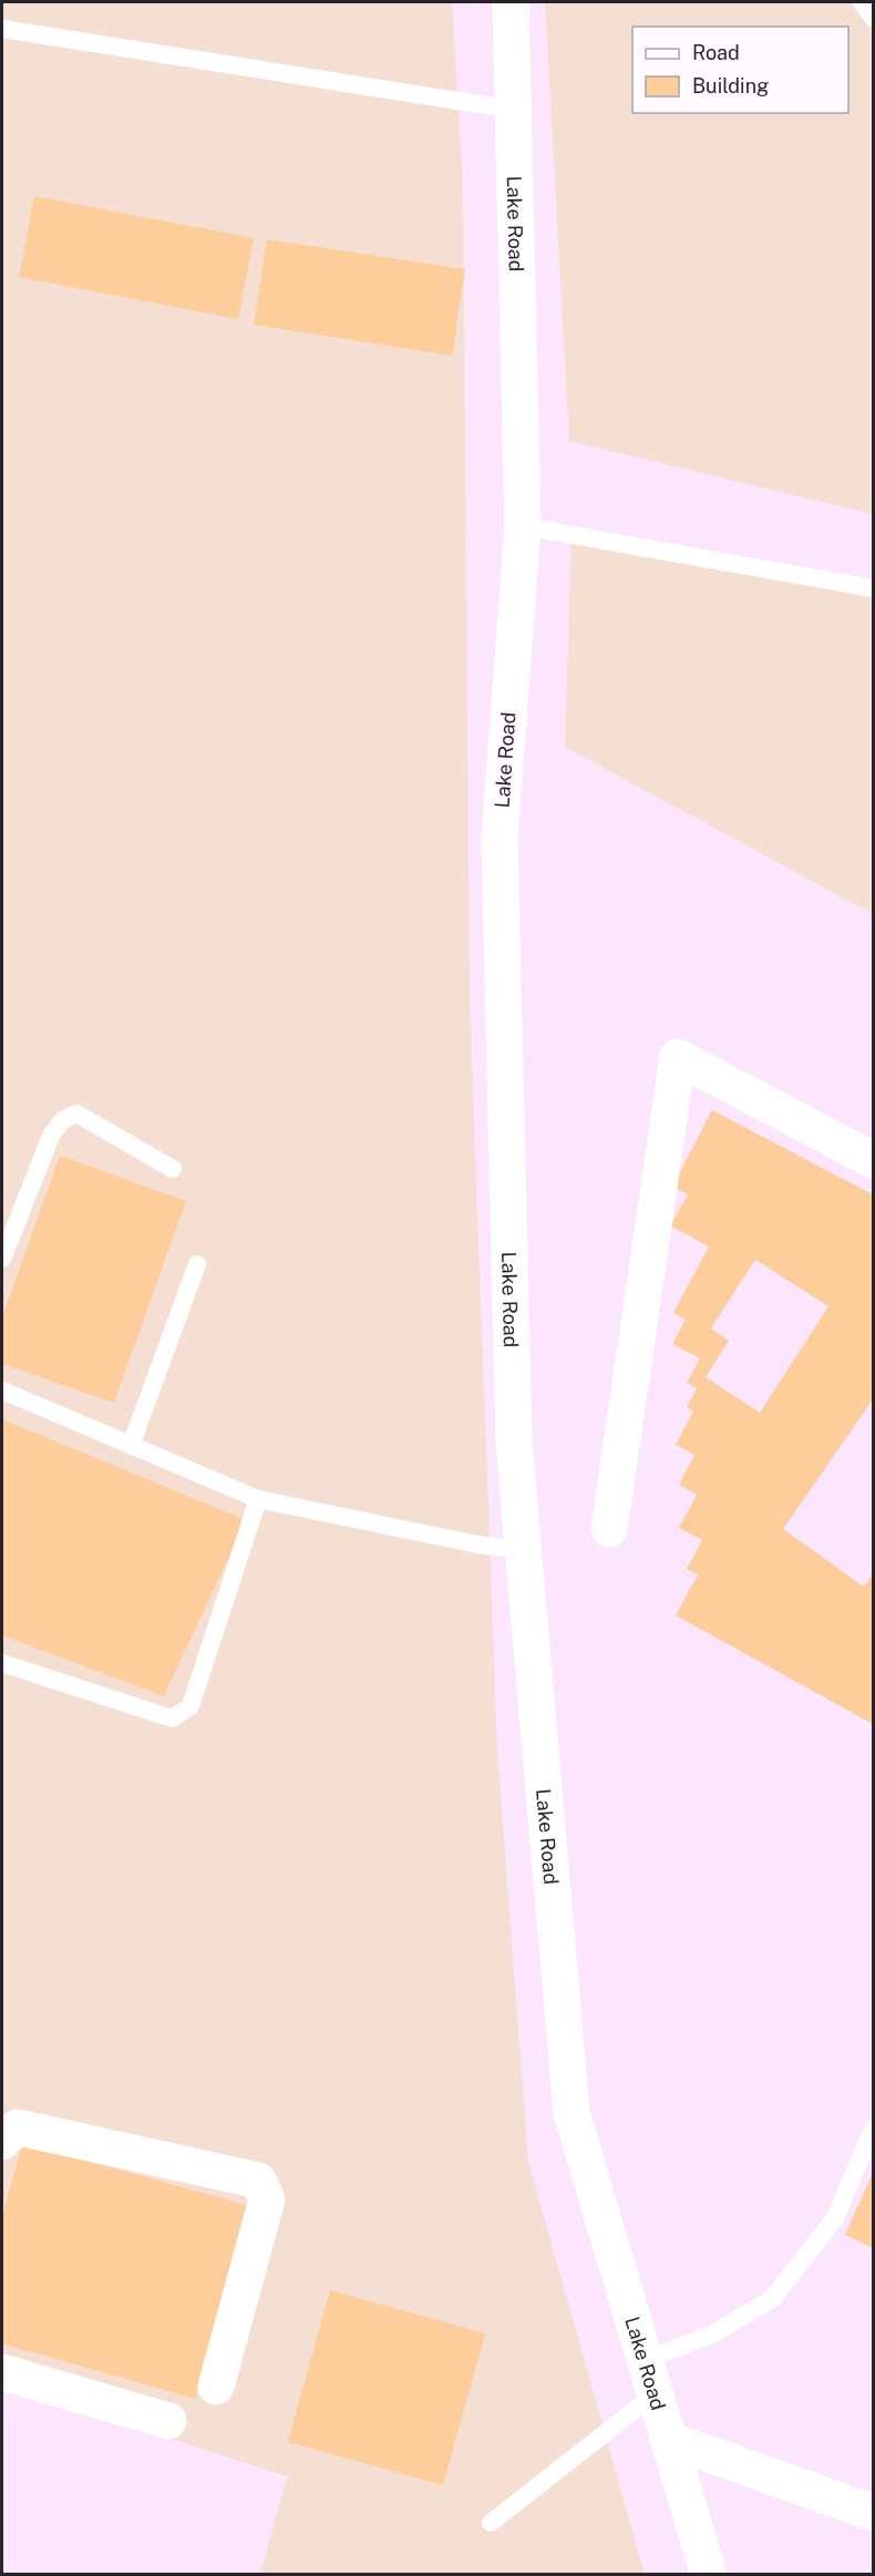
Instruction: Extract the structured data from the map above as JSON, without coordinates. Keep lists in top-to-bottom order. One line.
{"streets":{"street":["Lake Road"]},"legend":["Road","Building"]}
